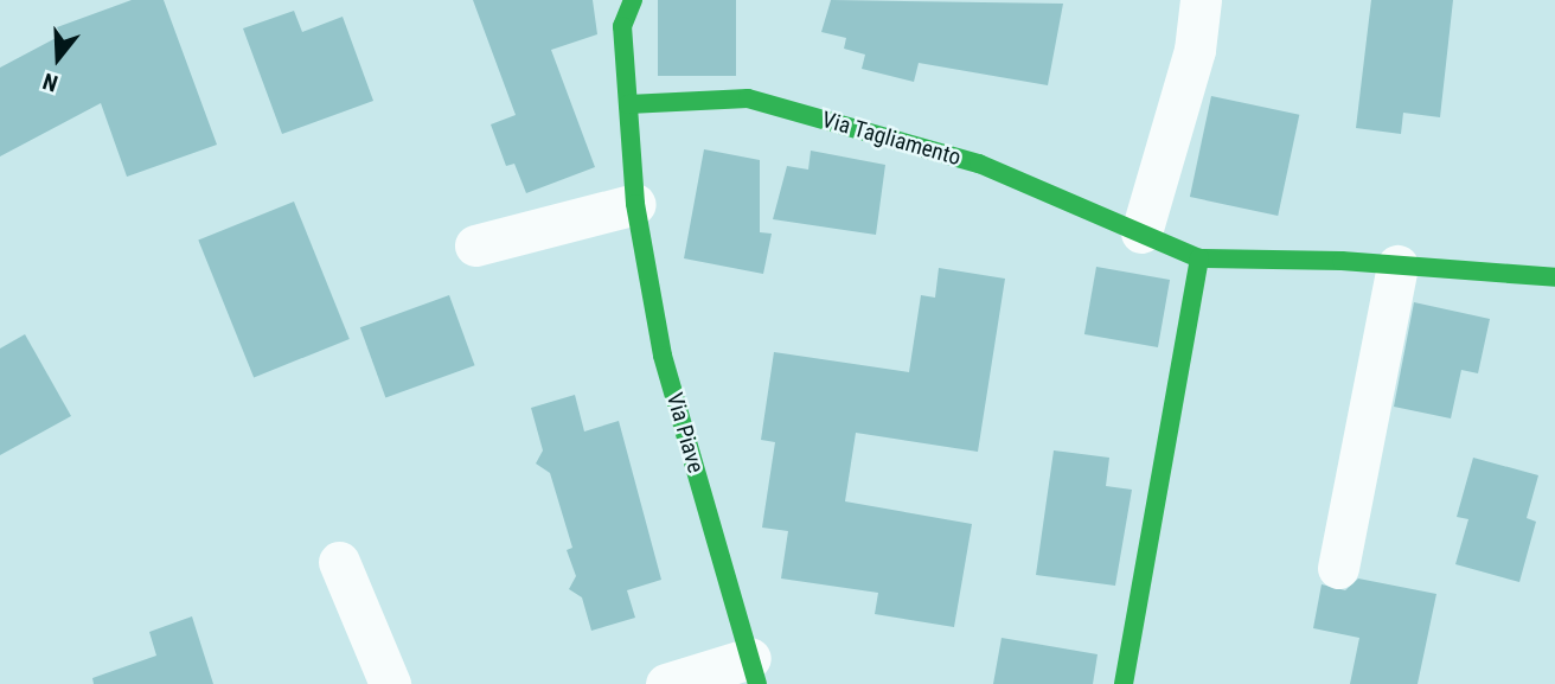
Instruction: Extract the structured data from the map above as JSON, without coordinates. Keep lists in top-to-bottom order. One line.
{"streets":{"street":["Via Tagliamento","Via Piave"]},"crossings":[["Via Tagliamento","Via Piave"]],"north":"bottom"}
